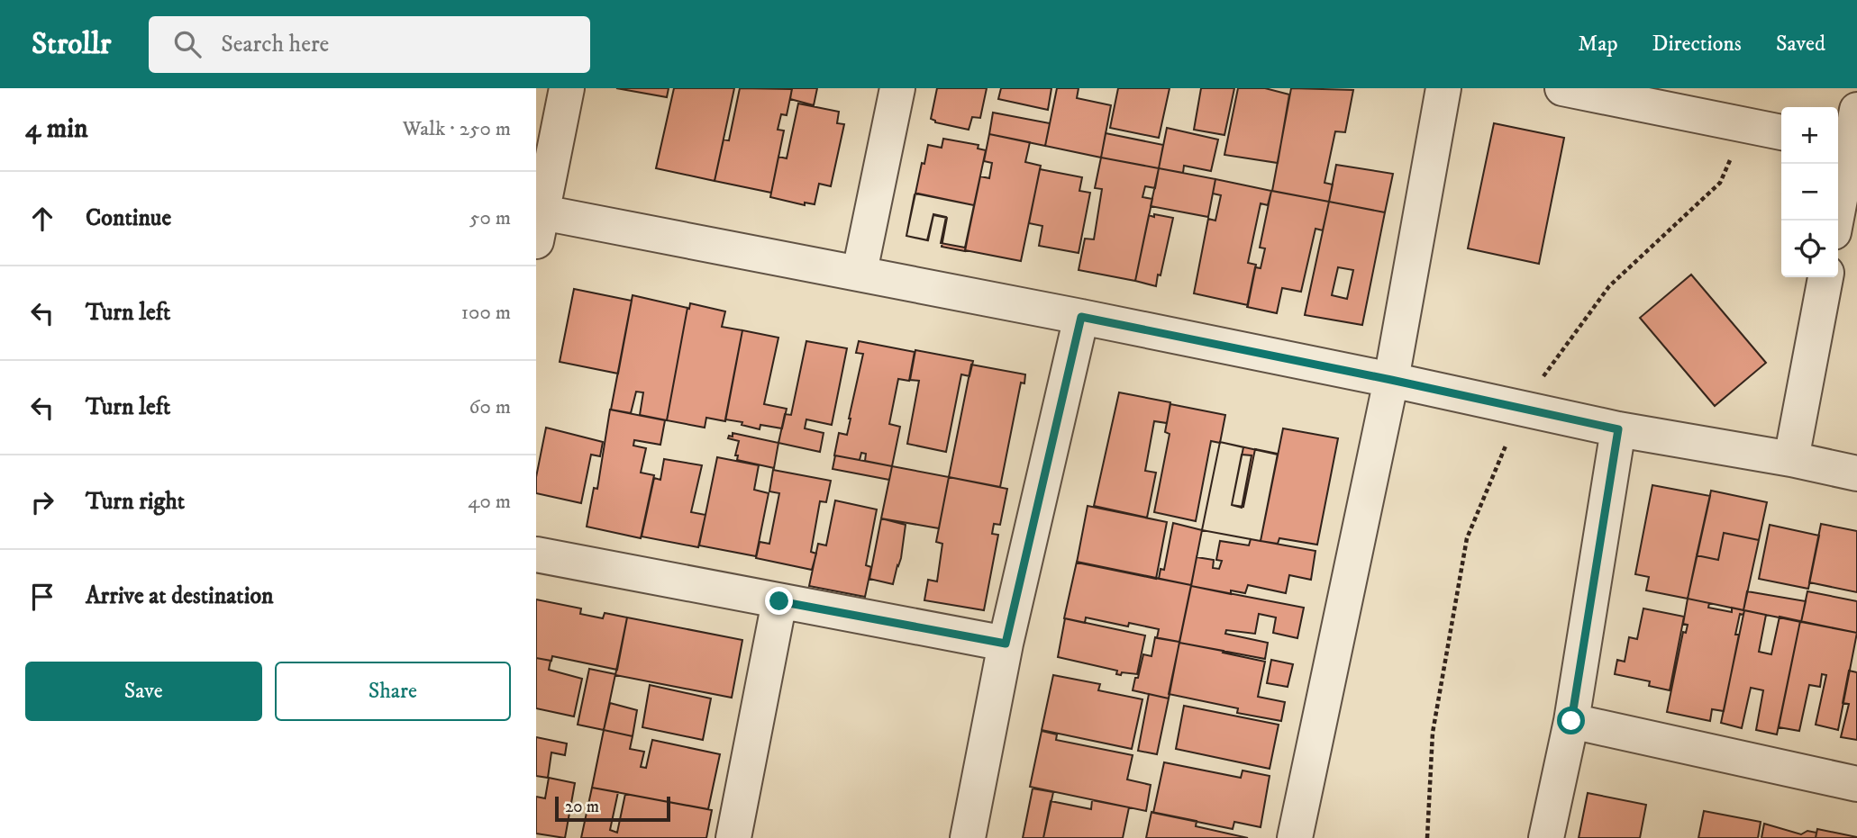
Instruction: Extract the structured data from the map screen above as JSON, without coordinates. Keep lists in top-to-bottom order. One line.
{"scale_bar":"20 m","page":{"header":"Strollr","search":"Search here","nav":["Map","Directions","Saved"],"heading":["4 min","Walk · 250 m"],"map_buttons":["+","−"],"list":[["Continue","50 m"],["Turn left","100 m"],["Turn left","60 m"],["Turn right","40 m"],"Arrive at destination"],"buttons":["Save","Share"],"scale":"20 m"}}
